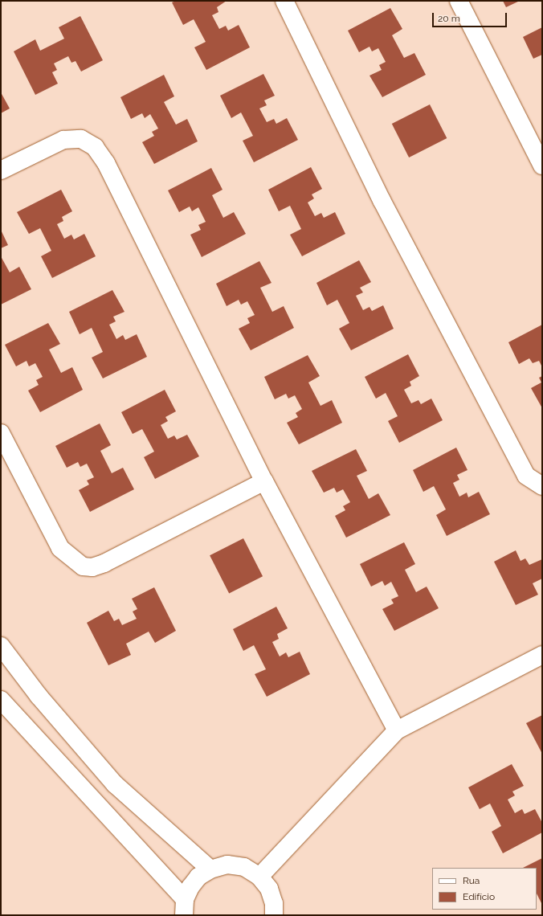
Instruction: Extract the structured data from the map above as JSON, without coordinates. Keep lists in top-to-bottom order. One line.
{"legend":["Rua","Edifício"],"scale_bar":"20 m"}
